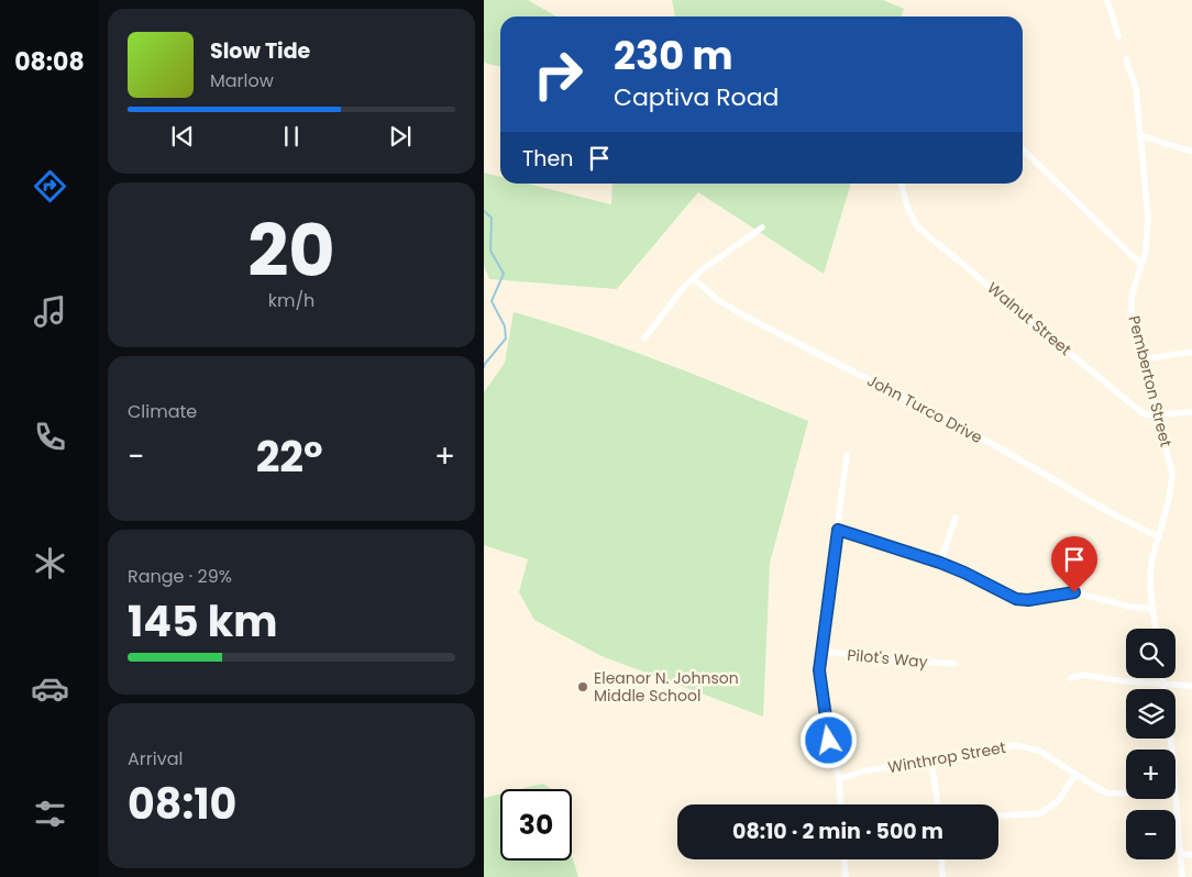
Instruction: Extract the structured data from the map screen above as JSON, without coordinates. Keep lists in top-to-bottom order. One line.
{"streets":{"street":["Walnut Street","Pemberton Street","John Turco Drive","Pilot's Way","Winthrop Street"]},"crossings":[["Walnut Street","Pemberton Street"],["Pemberton Street","John Turco Drive"]],"places":["Eleanor N. Johnson Middle School"],"page":{"tabs":"08:08","turn":["230 m","Captiva Road"],"song":["Slow Tide","Marlow"],"then":"Then","tile":[["20","km/h"],"Climate",["Range · 29%","145 km"],["Arrival","08:10"]],"heat":["−","22°","+"],"map_buttons":["+","−"],"limit":"30","trip":"08:10 · 2 min · 500 m"}}
